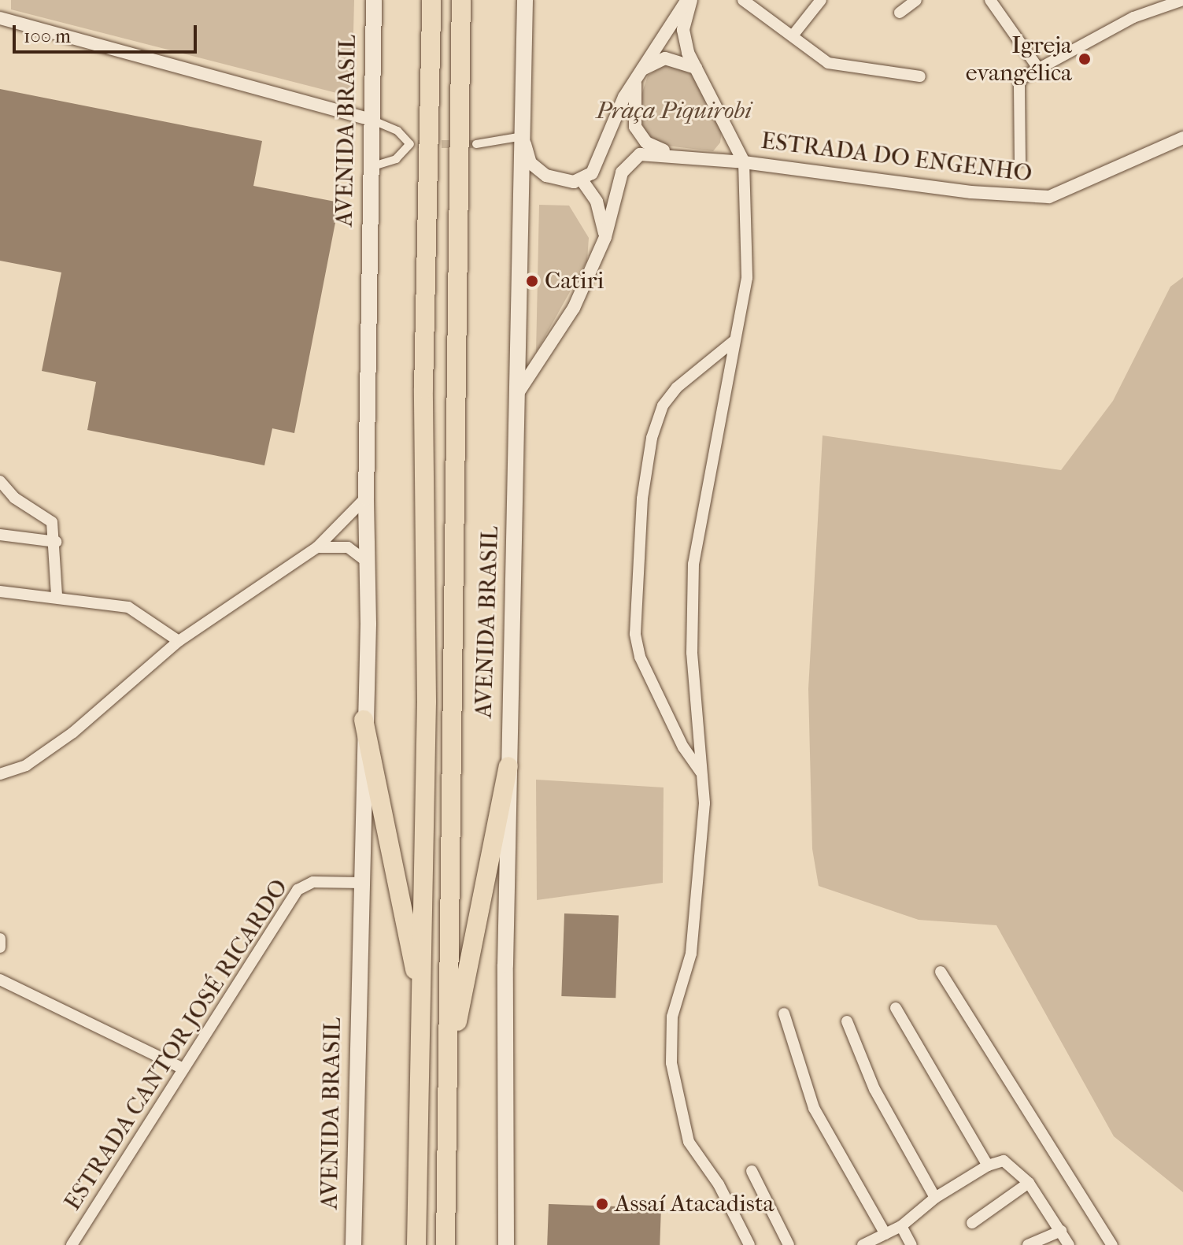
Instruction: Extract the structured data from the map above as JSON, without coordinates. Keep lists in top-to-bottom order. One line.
{"streets":{"highway":["AVENIDA BRASIL"],"street":["ESTRADA DO ENGENHO","ESTRADA CANTOR JOSÉ RICARDO"]},"crossings":[["AVENIDA BRASIL","ESTRADA CANTOR JOSÉ RICARDO"]],"parks":["Praça Piquirobi"],"places":["Igreja evangélica","Catiri","Assaí Atacadista"],"scale_bar":"100 m"}
